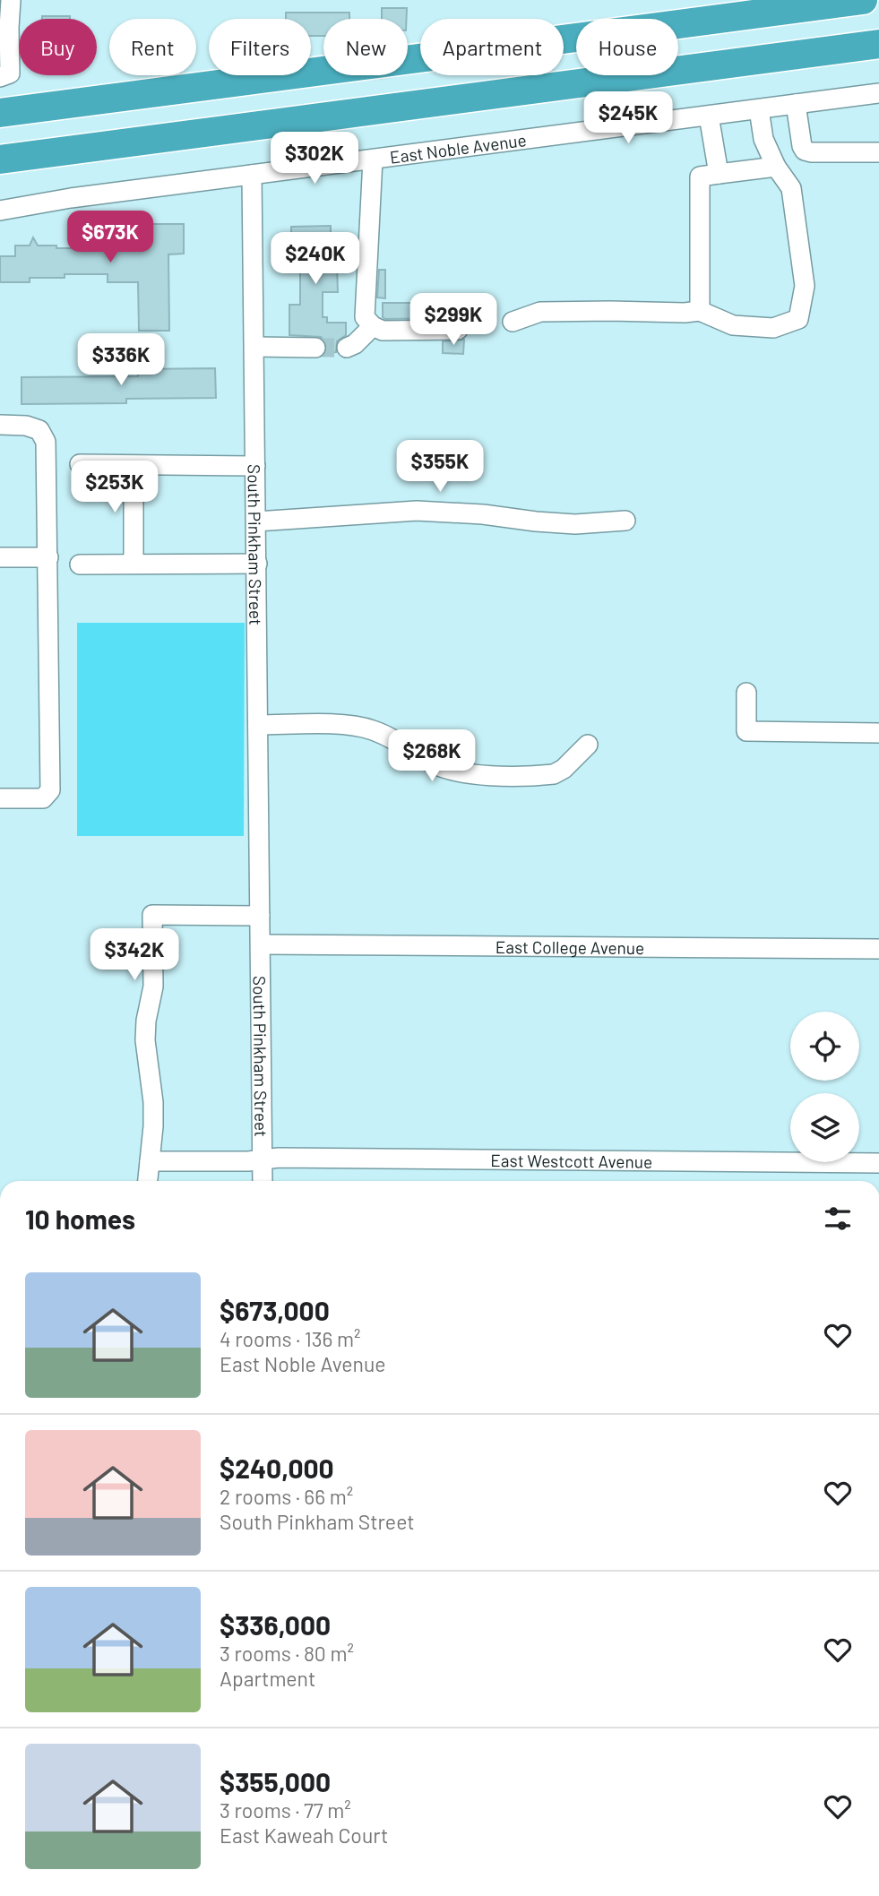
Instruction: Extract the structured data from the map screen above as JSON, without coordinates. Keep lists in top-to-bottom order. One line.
{"streets":{"street":["East Noble Avenue","South Pinkham Street","East College Avenue","East Westcott Avenue"]},"crossings":[["East Noble Avenue","South Pinkham Street"],["South Pinkham Street","East College Avenue"],["South Pinkham Street","East Westcott Avenue"]],"page":{"chip":["Buy","Rent","Filters","New","Apartment","House"],"price":["$245K","$302K","$673K","$240K","$299K","$336K","$355K","$253K","$268K","$342K"],"heading":"10 homes","list":[{"name":"$673,000","note":"4 rooms · 136 m² · East Noble Avenue"},{"name":"$240,000","note":"2 rooms · 66 m² · South Pinkham Street"},{"name":"$336,000","note":"3 rooms · 80 m² · Apartment"},{"name":"$355,000","note":"3 rooms · 77 m² · East Kaweah Court"}]}}
